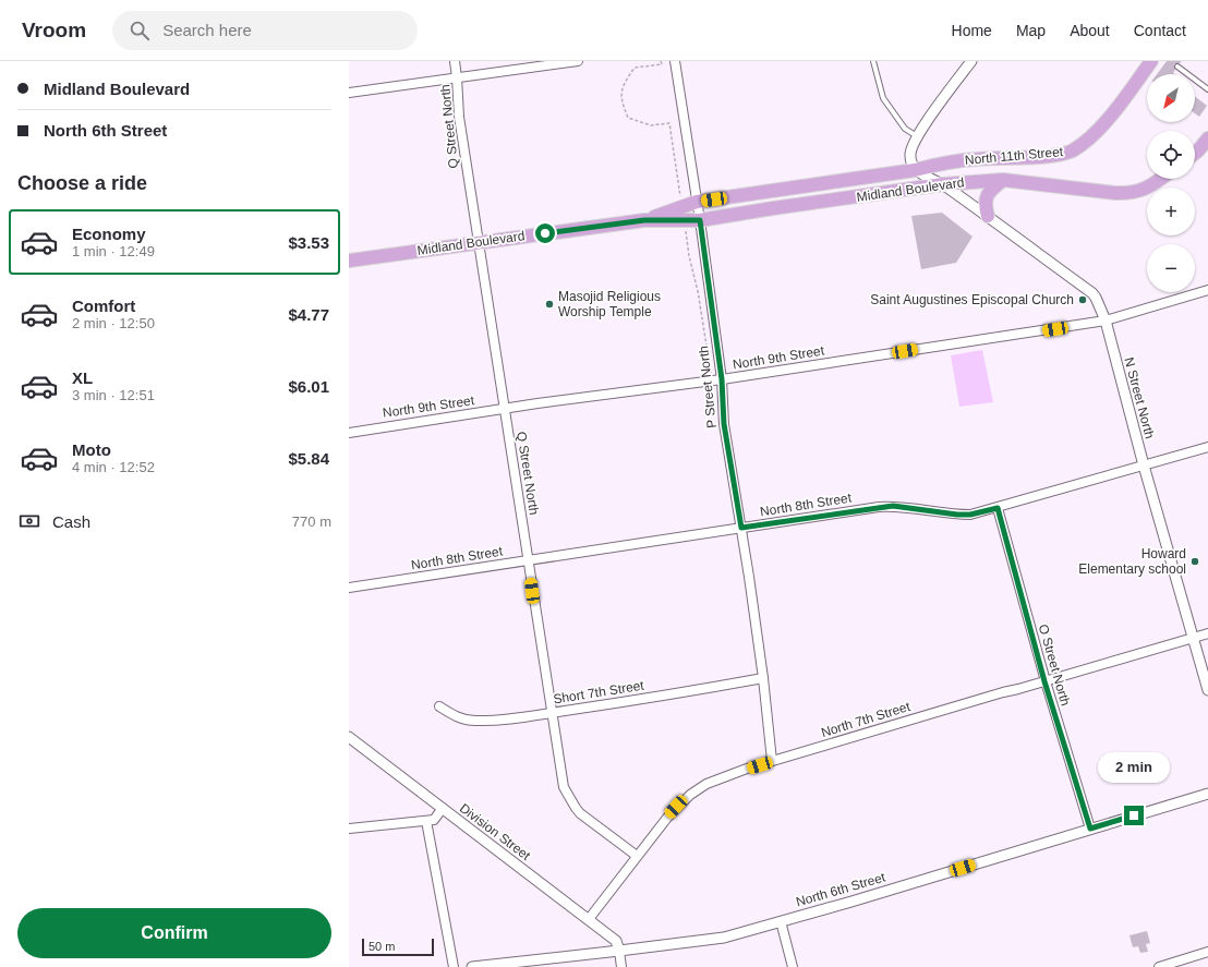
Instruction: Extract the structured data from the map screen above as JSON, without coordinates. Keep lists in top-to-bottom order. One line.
{"streets":{"main road":["North 11th Street","Midland Boulevard"],"street":["Q Street North","North 9th Street","P Street North","N Street North","North 8th Street","O Street North","Short 7th Street","North 7th Street","Division Street","North 6th Street"]},"crossings":[["Q Street North","Midland Boulevard"],["Q Street North","North 9th Street"],["Q Street North","North 8th Street"],["Q Street North","Short 7th Street"],["Q Street North","North 7th Street"],["North 11th Street","Midland Boulevard"],["North 11th Street","N Street North"],["Midland Boulevard","P Street North"],["Midland Boulevard","N Street North"],["North 9th Street","P Street North"],["North 9th Street","N Street North"],["P Street North","North 8th Street"],["P Street North","Short 7th Street"],["P Street North","North 7th Street"],["N Street North","North 8th Street"],["N Street North","North 7th Street"],["North 8th Street","O Street North"],["O Street North","North 7th Street"],["O Street North","North 6th Street"],["North 7th Street","Division Street"],["Division Street","North 6th Street"]],"places":["Saint Augustines Episcopal Church","Masojid Religious Worship Temple","Howard Elementary school"],"scale_bar":"50 m","north":"bottom left","page":{"header":"Vroom","search":"Search here","nav":["Home","Map","About","Contact"],"banner":["Midland Boulevard","North 6th Street"],"map_buttons":["+","−"],"heading":"Choose a ride","list":[{"name":"Economy","note":"1 min · 12:49","value":"$3.53"},{"name":"Comfort","note":"2 min · 12:50","value":"$4.77"},{"name":"XL","note":"3 min · 12:51","value":"$6.01"},{"name":"Moto","note":"4 min · 12:52","value":"$5.84"}],"pay":["Cash","770 m"],"bubble":"2 min","buttons":"Confirm","scale":"50 m"}}
